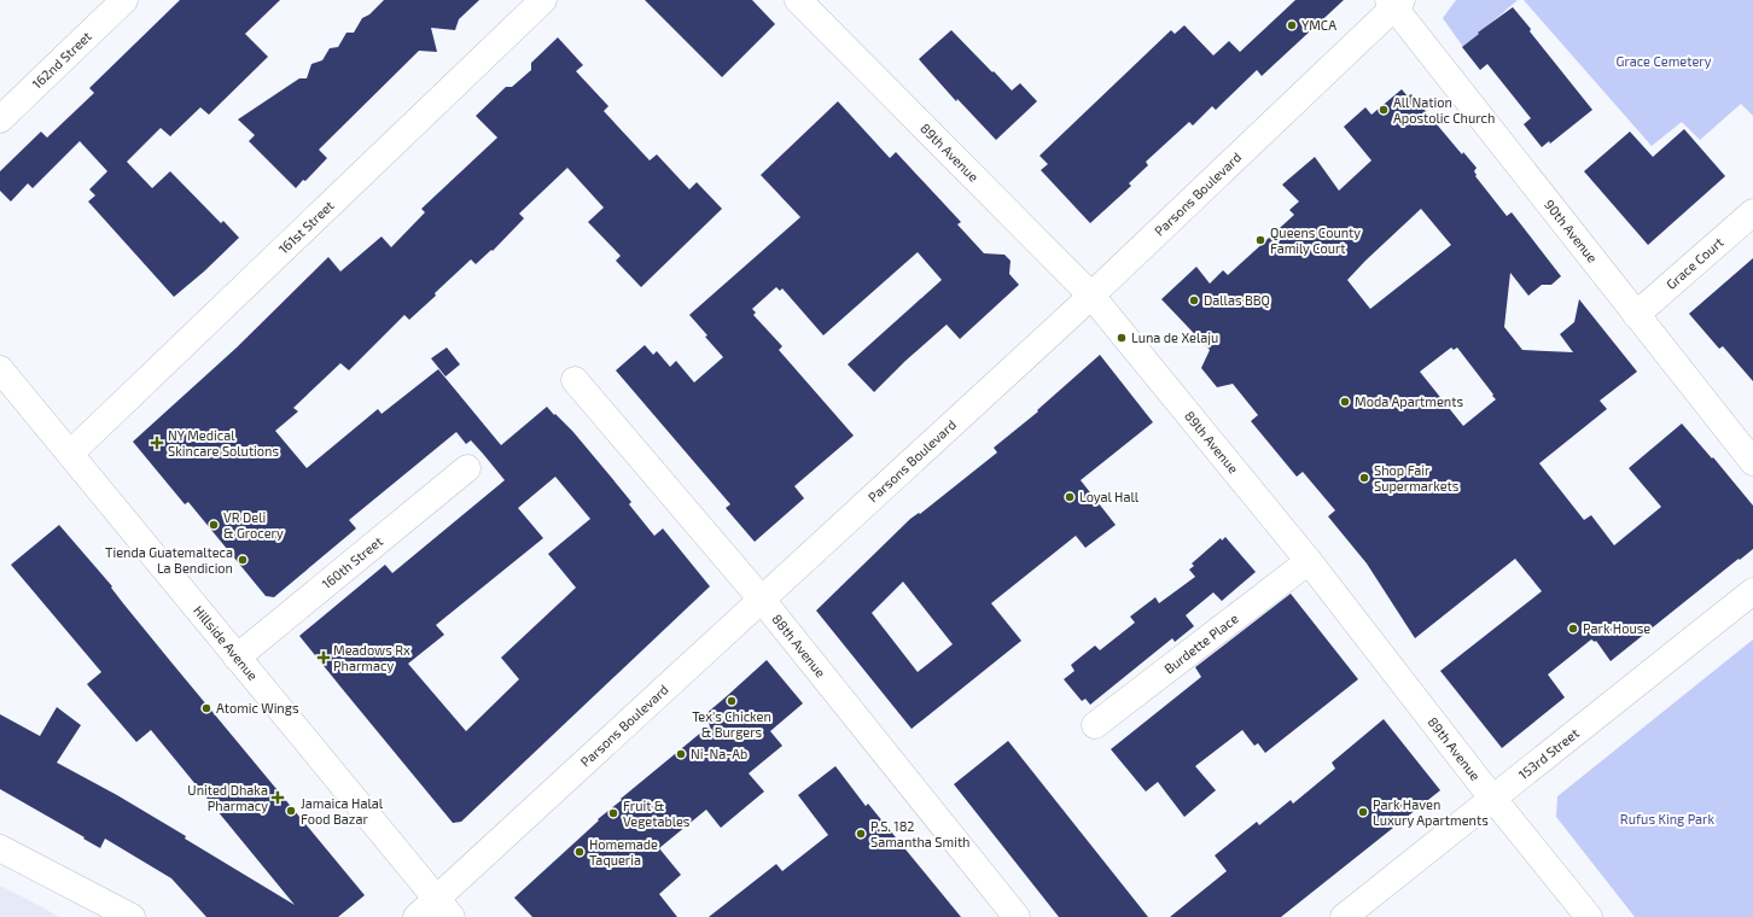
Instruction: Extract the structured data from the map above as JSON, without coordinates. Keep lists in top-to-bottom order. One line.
{"streets":{"street":["162nd Street","89th Avenue","Parsons Boulevard","161st Street","90th Avenue","Grace Court","160th Street","Hillside Avenue","Burdette Place","88th Avenue","153rd Street"]},"crossings":[["89th Avenue","Parsons Boulevard"],["89th Avenue","Burdette Place"],["89th Avenue","153rd Street"],["Parsons Boulevard","90th Avenue"],["Parsons Boulevard","Hillside Avenue"],["Parsons Boulevard","88th Avenue"],["161st Street","Hillside Avenue"],["90th Avenue","Grace Court"],["160th Street","Hillside Avenue"]],"parks":["Grace Cemetery","Rufus King Park"],"places":{"other":["YMCA","All Nation Apostolic Church","Queens County Family Court","Dallas BBQ","Luna de Xelaju","Moda Apartments","Shop Fair Supermarkets","Loyal Hall","VR Deli & Grocery","Tienda Guatemalteca La Bendicion","Park House","Tex's Chicken & Burgers","Atomic Wings","Ni-Na-Ab","Jamaica Halal Food Bazar","Park Haven Luxury Apartments","Fruit & Vegetables","P.S. 182 Samantha Smith","Homemade Taqueria"],"health":["NY Medical Skincare Solutions","Meadows Rx Pharmacy","United Dhaka Pharmacy"]}}
